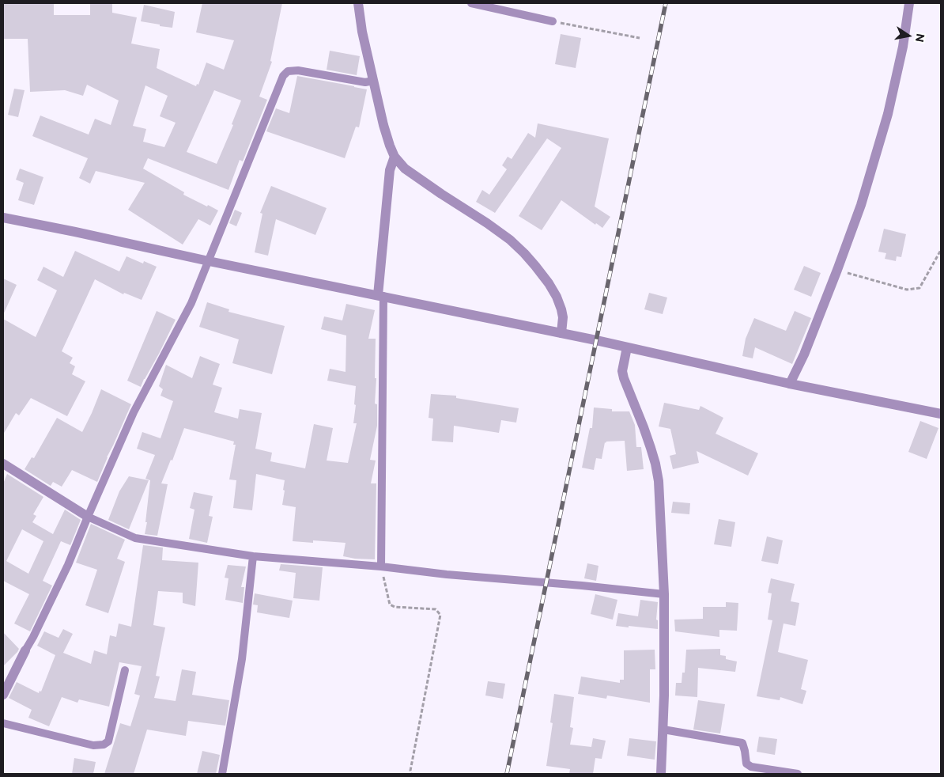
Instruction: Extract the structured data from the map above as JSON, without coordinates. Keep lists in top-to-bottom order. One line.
{"north":"right"}
